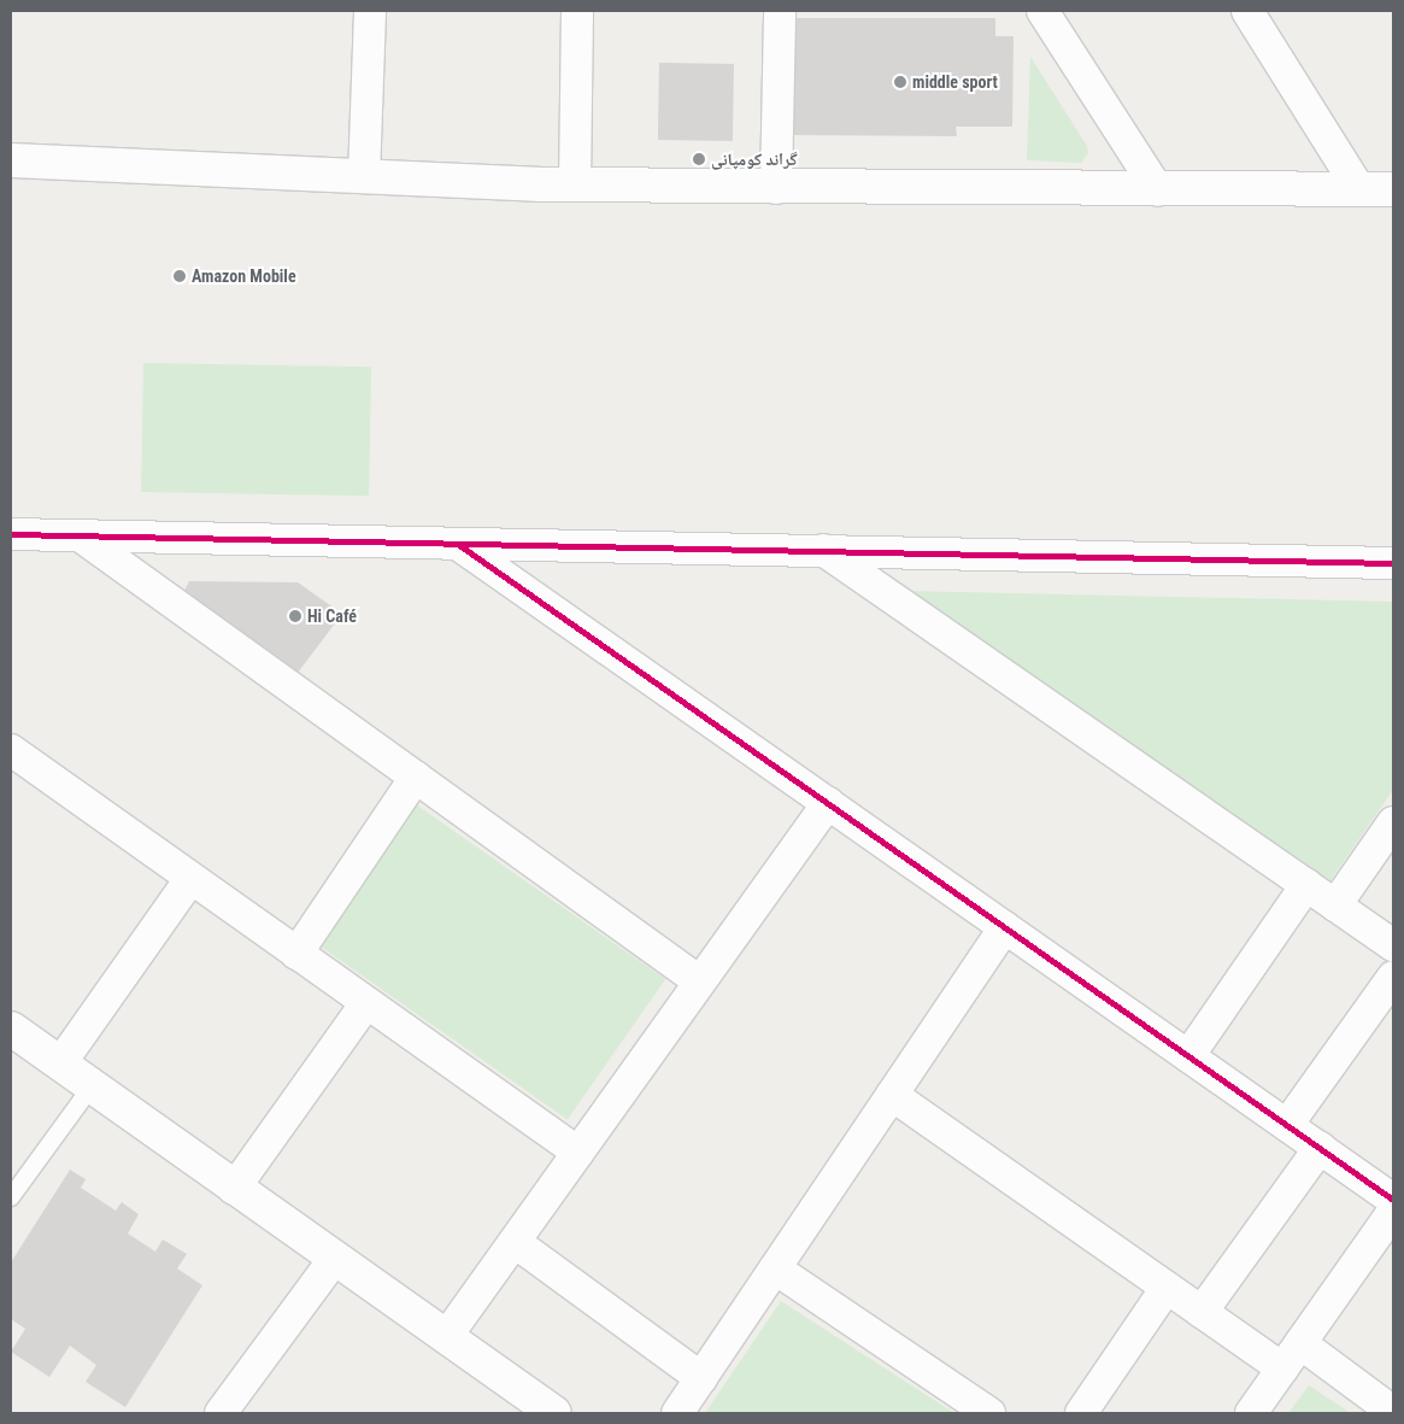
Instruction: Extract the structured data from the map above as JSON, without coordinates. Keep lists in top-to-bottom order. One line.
{"places":["middle sport","گراند كومپانى","Amazon Mobile","Hi Café"]}
